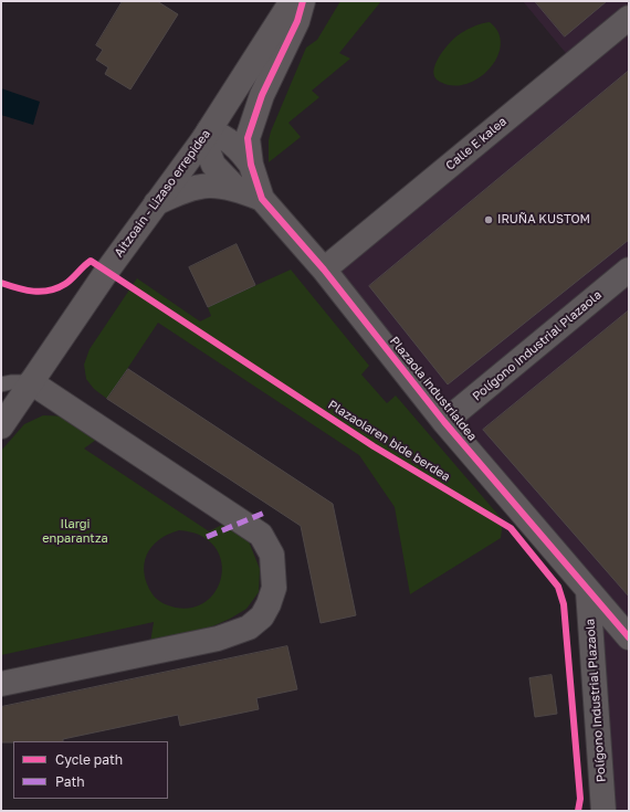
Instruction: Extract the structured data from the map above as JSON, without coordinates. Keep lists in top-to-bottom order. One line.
{"streets":{"street":["Calle E kalea","Aitzoain - Lizaso errepidea","Polígono Industrial Plazaola","Plazaola industrialdea"],"cycle path":["Plazaolaren bide berdea"]},"crossings":[["Calle E kalea","Plazaola industrialdea"],["Polígono Industrial Plazaola","Plazaola industrialdea"]],"parks":["Ilargi enparantza"],"places":["IRUÑA KUSTOM"],"legend":["Cycle path","Path"]}
